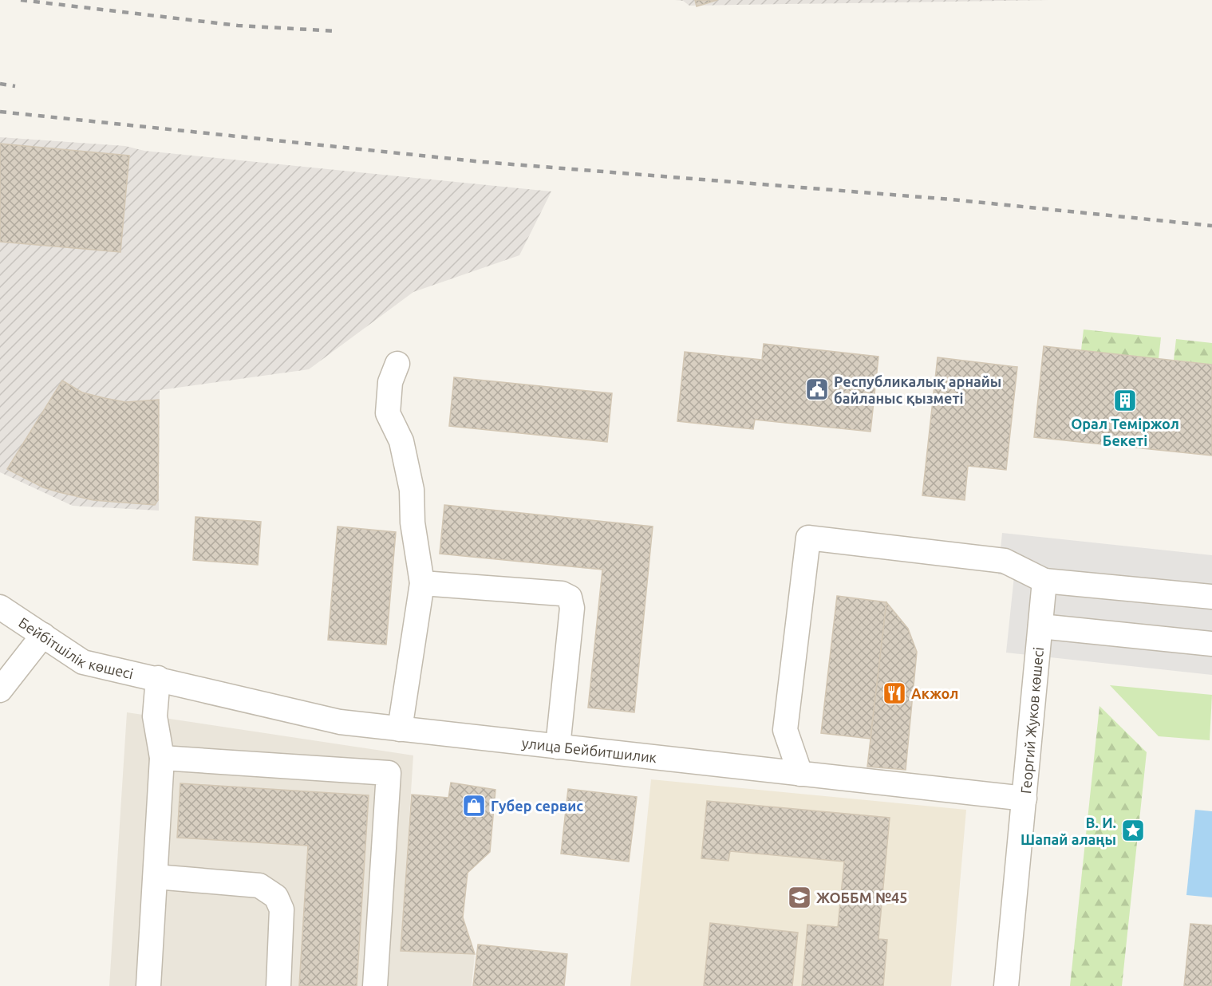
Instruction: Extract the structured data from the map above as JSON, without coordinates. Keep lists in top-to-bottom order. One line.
{"streets":{"street":["Бейбітшілік көшесі","Георгий Жуков көшесі","улица Бейбитшилик"]},"crossings":[["Бейбітшілік көшесі","улица Бейбитшилик"],["Георгий Жуков көшесі","улица Бейбитшилик"]],"places":{"public building":["Республикалық арнайы байланыс қызметі"],"building":["Орал Теміржол Бекеті"],"restaurant":["Акжол"],"shop":["Губер сервис"],"place":["В. И. Шапай алаңы"],"school or university":["ЖОББМ №45"]}}
